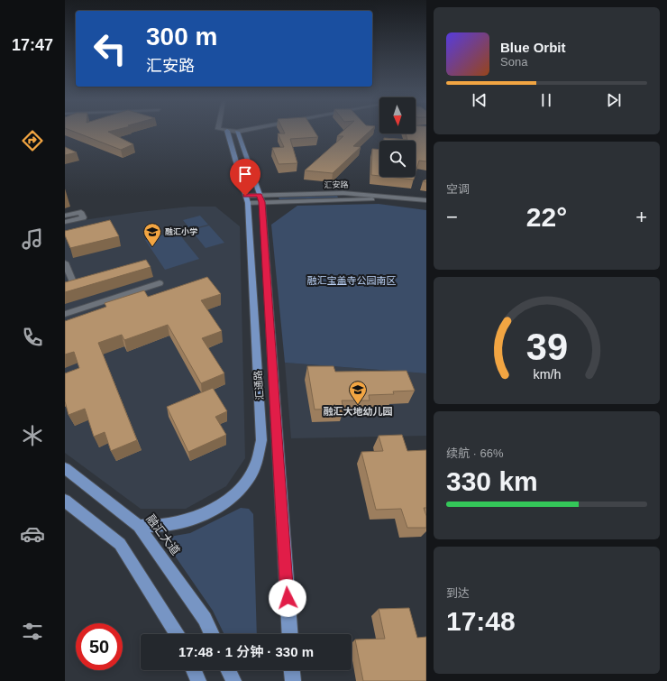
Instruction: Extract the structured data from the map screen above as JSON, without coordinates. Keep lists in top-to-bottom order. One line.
{"streets":{"main road":["汇通路","融汇大道"],"street":["汇安路"]},"crossings":[["汇安路","汇通路"],["汇通路","融汇大道"]],"parks":["融汇宝盖寺公园南区"],"places":{"school or university":["融汇小学","融汇大地幼儿园"]},"north":"bottom","page":{"tabs":"17:47","turn":["300 m","汇安路"],"song":["Blue Orbit","Sona"],"tile":["空调",["续航 · 66%","330 km"],["到达","17:48"]],"heat":["−","22°","+"],"limit":"50","trip":"17:48 · 1 分钟 · 330 m","gauge":["39","km/h"]}}
